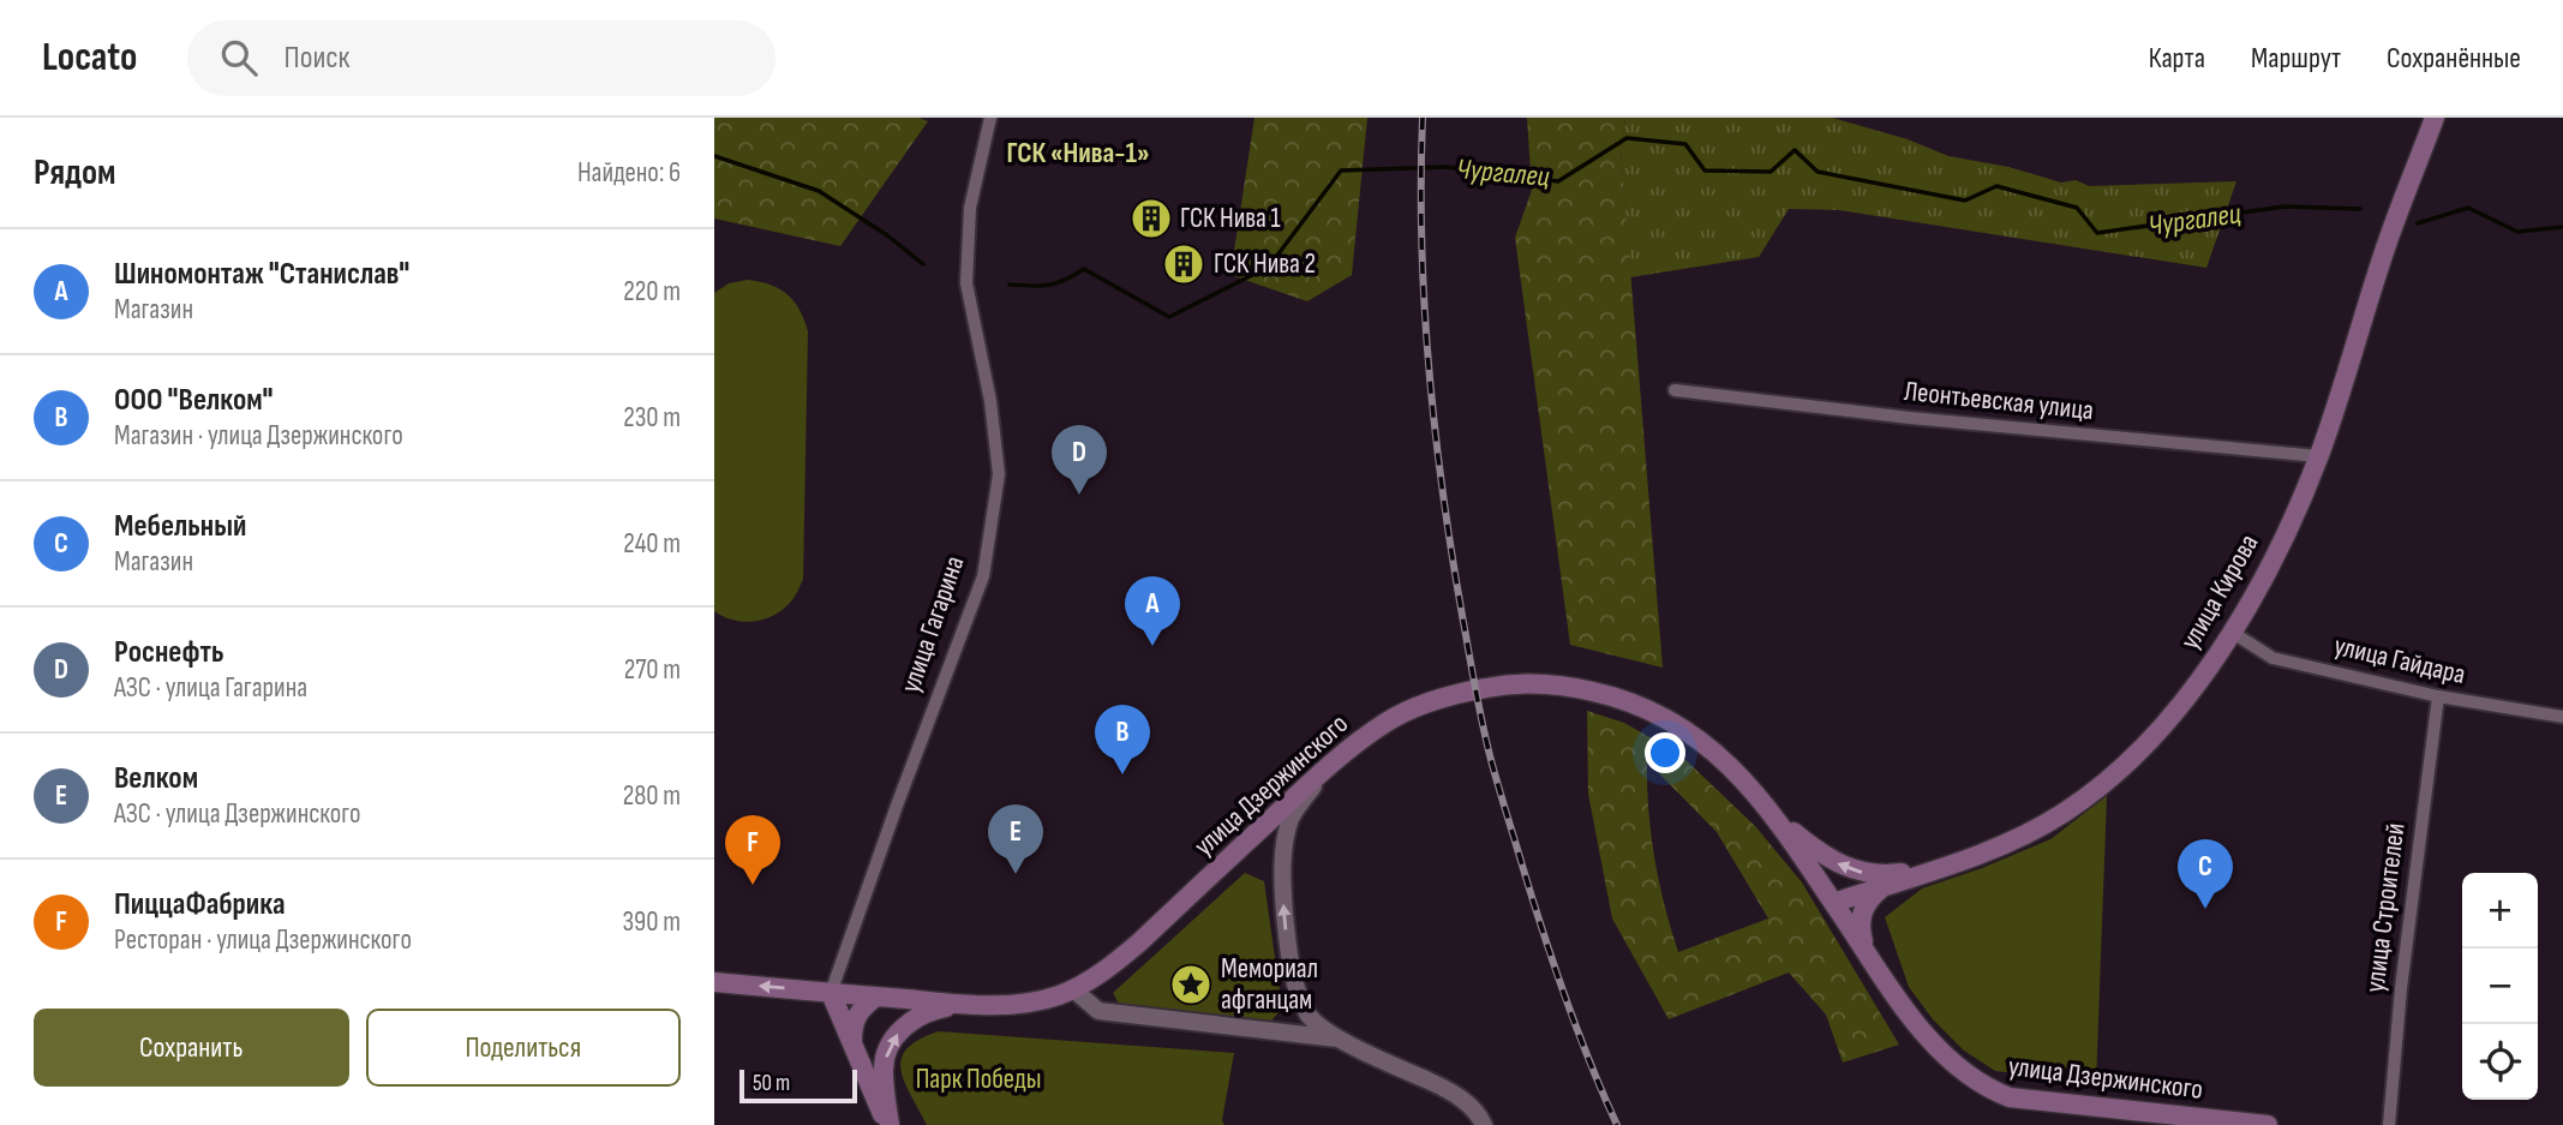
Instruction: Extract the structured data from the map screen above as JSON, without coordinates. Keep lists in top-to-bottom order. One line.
{"streets":{"main road":["улица Кирова","улица Дзержинского"],"street":["Леонтьевская улица","улица Гагарина","улица Гайдара","улица Строителей"]},"crossings":[["Леонтьевская улица","улица Кирова"],["улица Кирова","улица Гайдара"],["улица Кирова","улица Дзержинского"],["улица Гагарина","улица Дзержинского"],["улица Гайдара","улица Строителей"]],"districts":["ГСК «Нива-1»"],"water":["Чургалец"],"parks":["Парк Победы"],"places":{"building":["ГСК Нива 1","ГСК Нива 2"],"place":["Мемориал афганцам"]},"scale_bar":"50 m","page":{"header":"Locato","search":"Поиск","nav":["Карта","Маршрут","Сохранённые"],"heading":["Рядом","Найдено: 6"],"list":[{"mark":"A","name":"Шиномонтаж \"Станислав\"","note":"Магазин","value":"220 m"},{"mark":"B","name":"ООО \"Велком\"","note":"Магазин · улица Дзержинского","value":"230 m"},{"mark":"C","name":"Мебельный","note":"Магазин","value":"240 m"},{"mark":"D","name":"Роснефть","note":"АЗС · улица Гагарина","value":"270 m"},{"mark":"E","name":"Велком","note":"АЗС · улица Дзержинского","value":"280 m"},{"mark":"F","name":"ПиццаФабрика","note":"Ресторан · улица Дзержинского","value":"390 m"}],"pins":["D","A","B","E","F","C"],"map_buttons":["+","−"],"buttons":["Сохранить","Поделиться"],"scale":"50 m"}}
